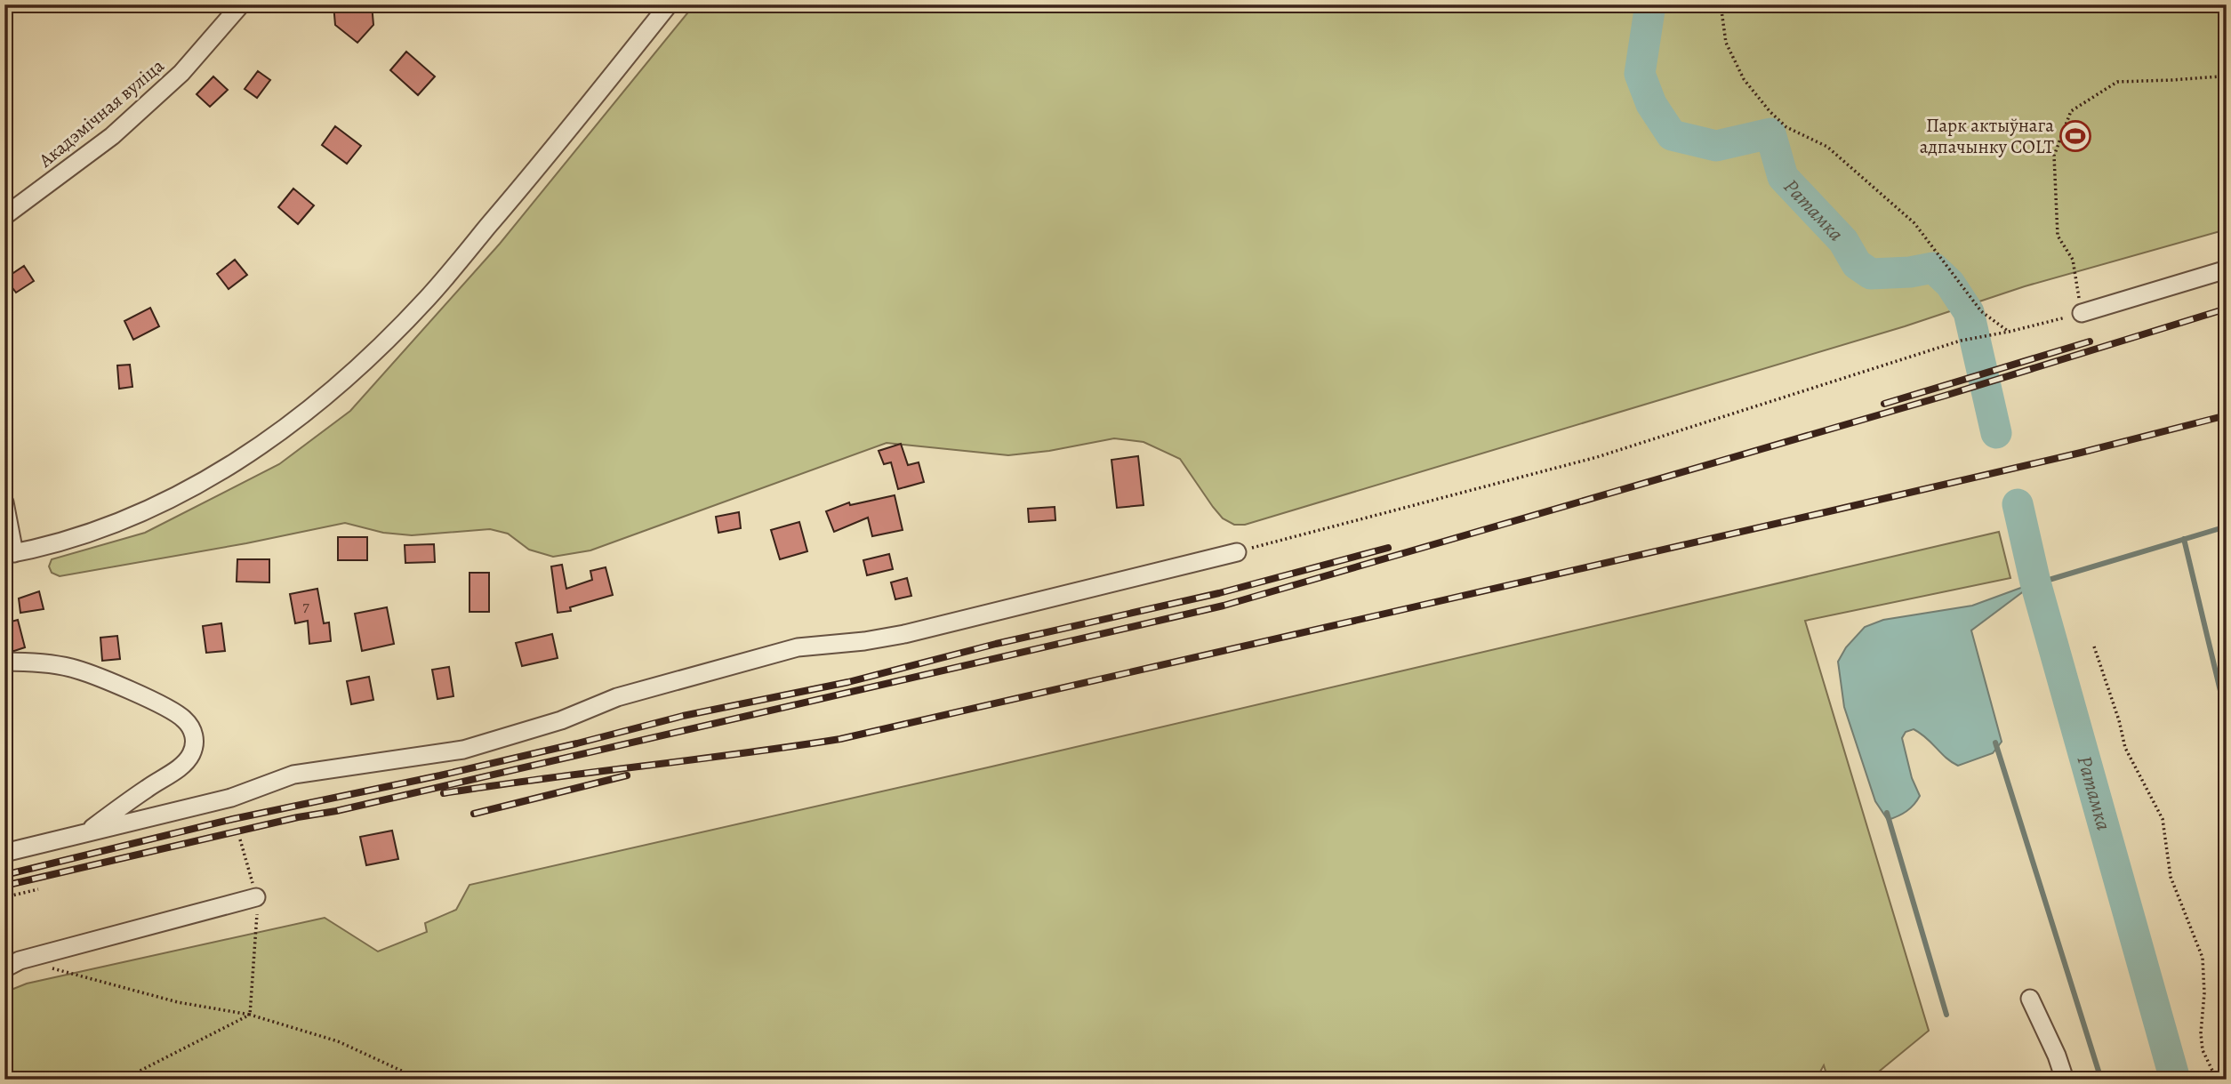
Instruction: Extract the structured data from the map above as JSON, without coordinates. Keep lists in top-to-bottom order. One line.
{"streets":{"street":["Акадэмічная вуліца"]},"water":["Ратамка"],"places":{"sports":["Парк актыўнага адпачынку COLT"]},"house_numbers":["7"]}
